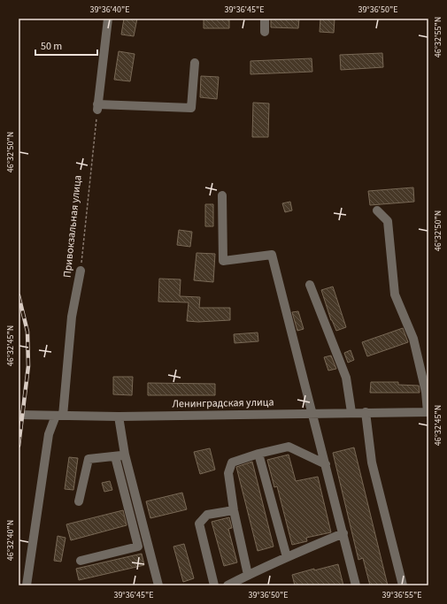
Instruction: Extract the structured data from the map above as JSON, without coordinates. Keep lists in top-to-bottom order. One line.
{"streets":{"street":["Привокзальная улица","Ленинградская улица"]},"crossings":[["Привокзальная улица","Ленинградская улица"]],"scale_bar":"50 m","coordinates":["39°36'40\"E","39°36'45\"E","39°36'50\"E","46°32'55\"N","46°32'50\"N","46°32'45\"N","46°32'40\"N","39°36'55\"E"]}
